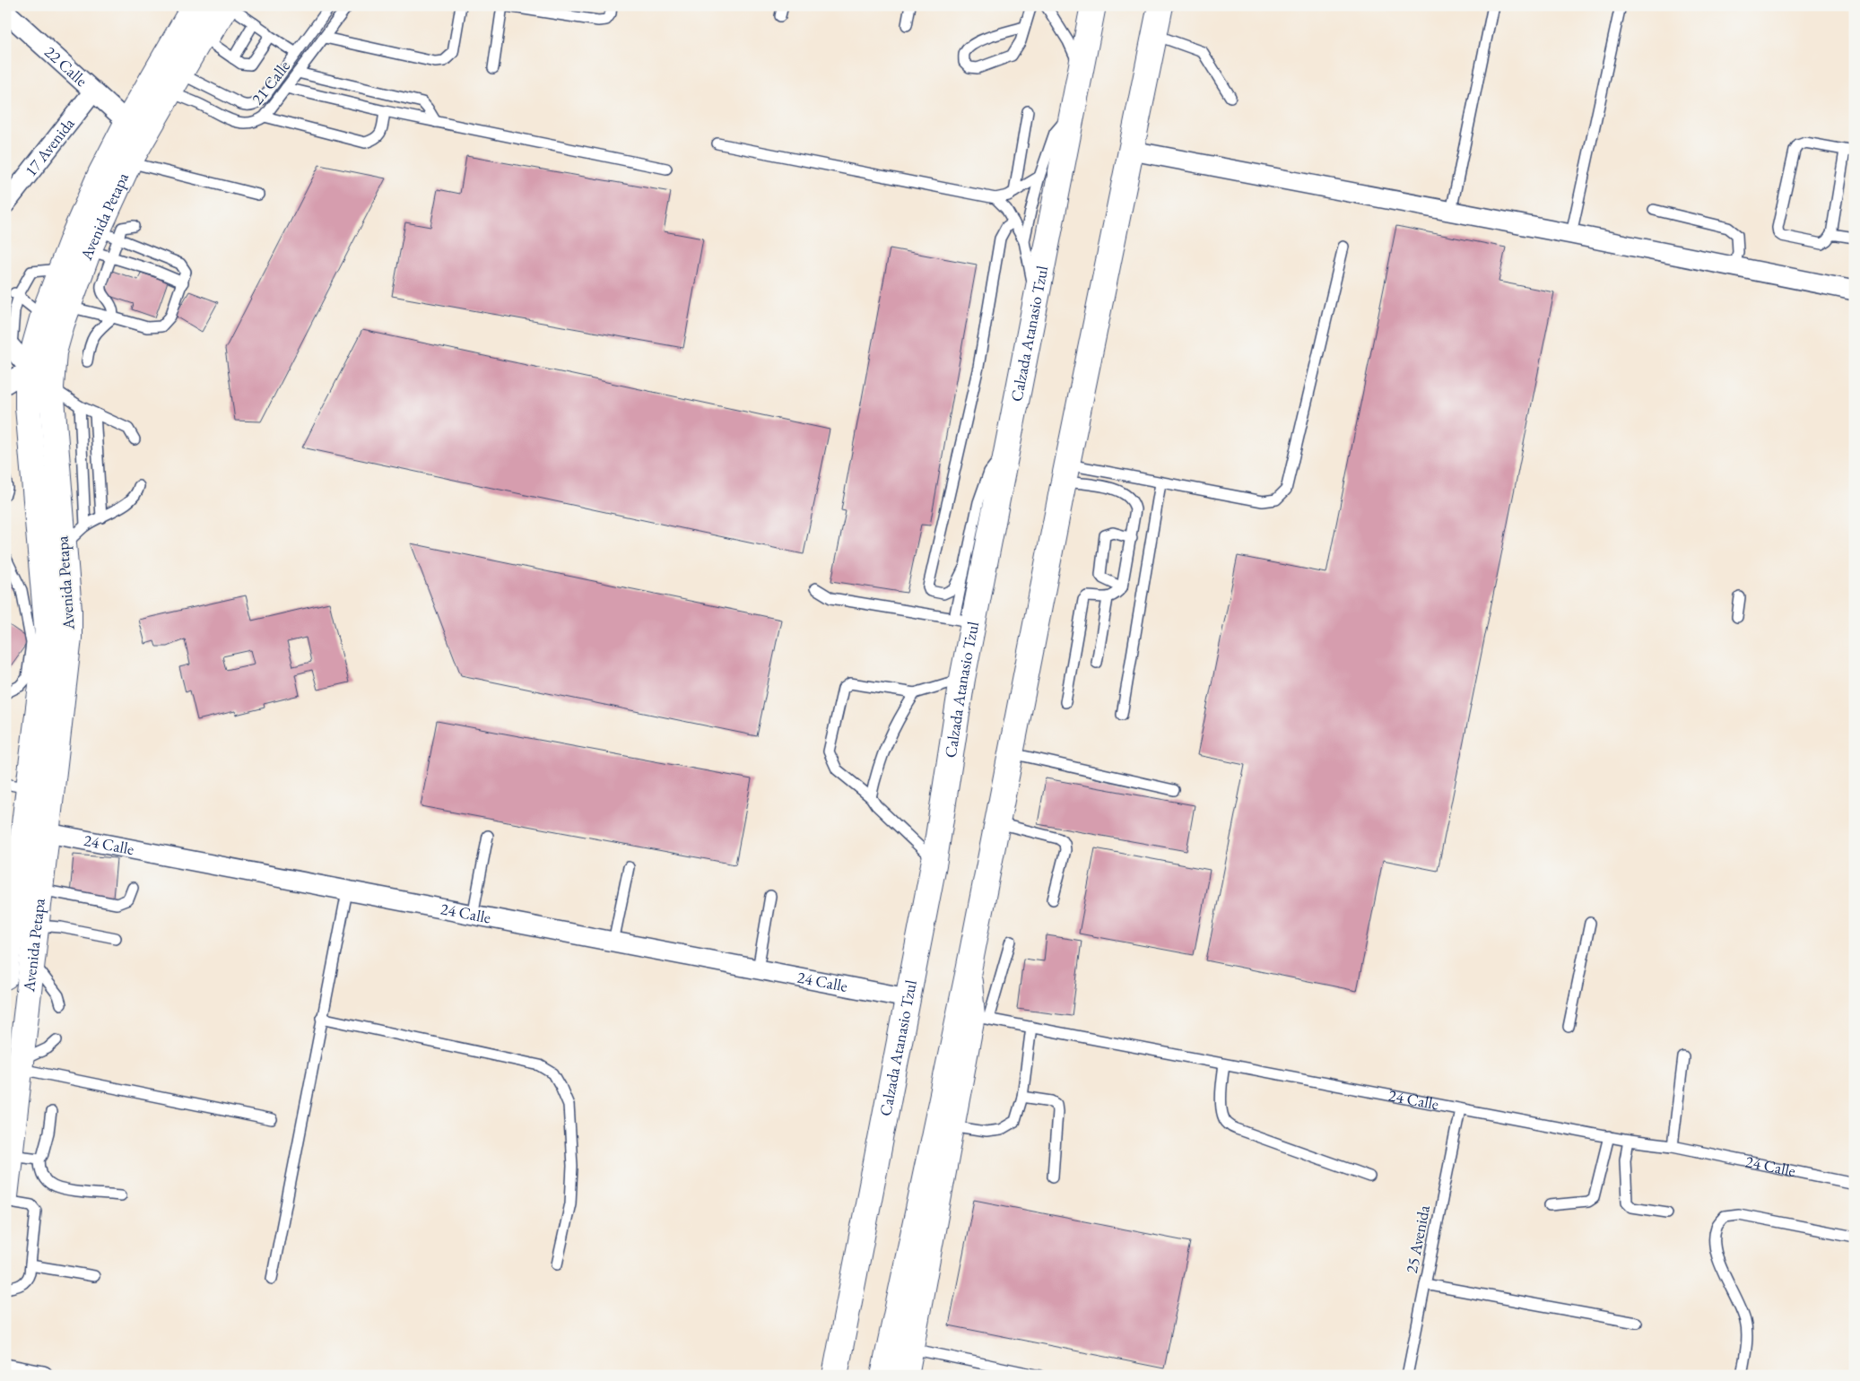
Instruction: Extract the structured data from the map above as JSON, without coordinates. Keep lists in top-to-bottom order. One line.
{"streets":{"main road":["Avenida Petapa","Calzada Atanasio Tzul"],"street":["22 Calle","17 Avenida","24 Calle"],"lane":["21 Calle","25 Avenida"]},"crossings":[["22 Calle","17 Avenida"],["22 Calle","Avenida Petapa"],["21 Calle","Avenida Petapa"],["Avenida Petapa","24 Calle"],["Calzada Atanasio Tzul","24 Calle"],["24 Calle","25 Avenida"]]}
